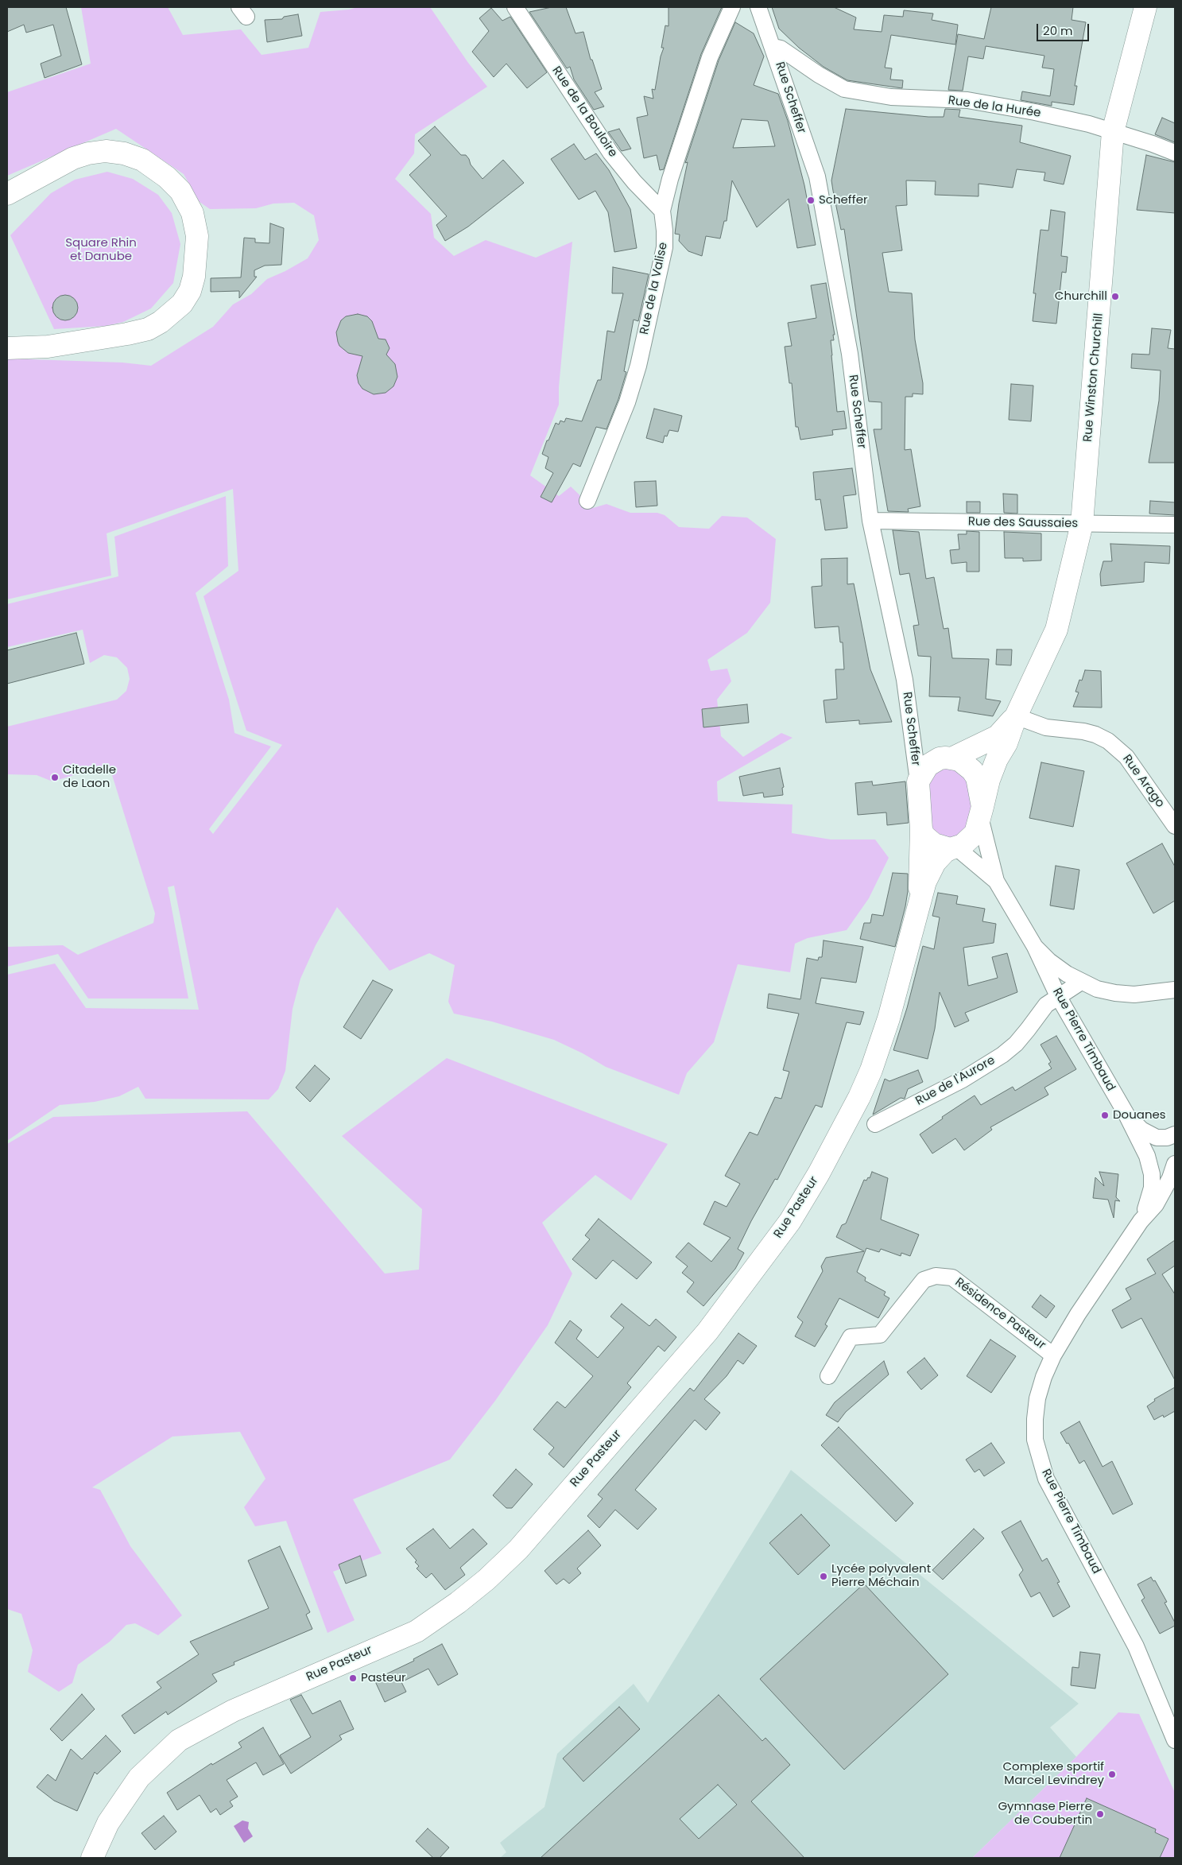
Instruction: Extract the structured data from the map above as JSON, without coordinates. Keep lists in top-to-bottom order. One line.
{"streets":{"main road":["Rue Winston Churchill","Rue Pasteur"],"street":["Rue Scheffer","Rue de la Hurée","Rue de la Bouloire","Rue de la Valise","Rue des Saussaies","Rue Arago","Rue Pierre Timbaud","Rue de l'Aurore","Résidence Pasteur"]},"crossings":[["Rue Scheffer","Rue de la Hurée"],["Rue Scheffer","Rue Winston Churchill"],["Rue Scheffer","Rue des Saussaies"],["Rue Scheffer","Rue Pasteur"],["Rue de la Hurée","Rue Winston Churchill"],["Rue de la Bouloire","Rue de la Valise"],["Rue Winston Churchill","Rue des Saussaies"],["Rue Winston Churchill","Rue Arago"],["Rue Winston Churchill","Rue Pasteur"],["Rue Pierre Timbaud","Rue de l'Aurore"],["Rue Pierre Timbaud","Résidence Pasteur"]],"parks":["Square Rhin et Danube"],"places":["Scheffer","Churchill","Citadelle de Laon","Douanes","Lycée polyvalent Pierre Méchain","Pasteur","Complexe sportif Marcel Levindrey","Gymnase Pierre de Coubertin"],"scale_bar":"20 m"}
